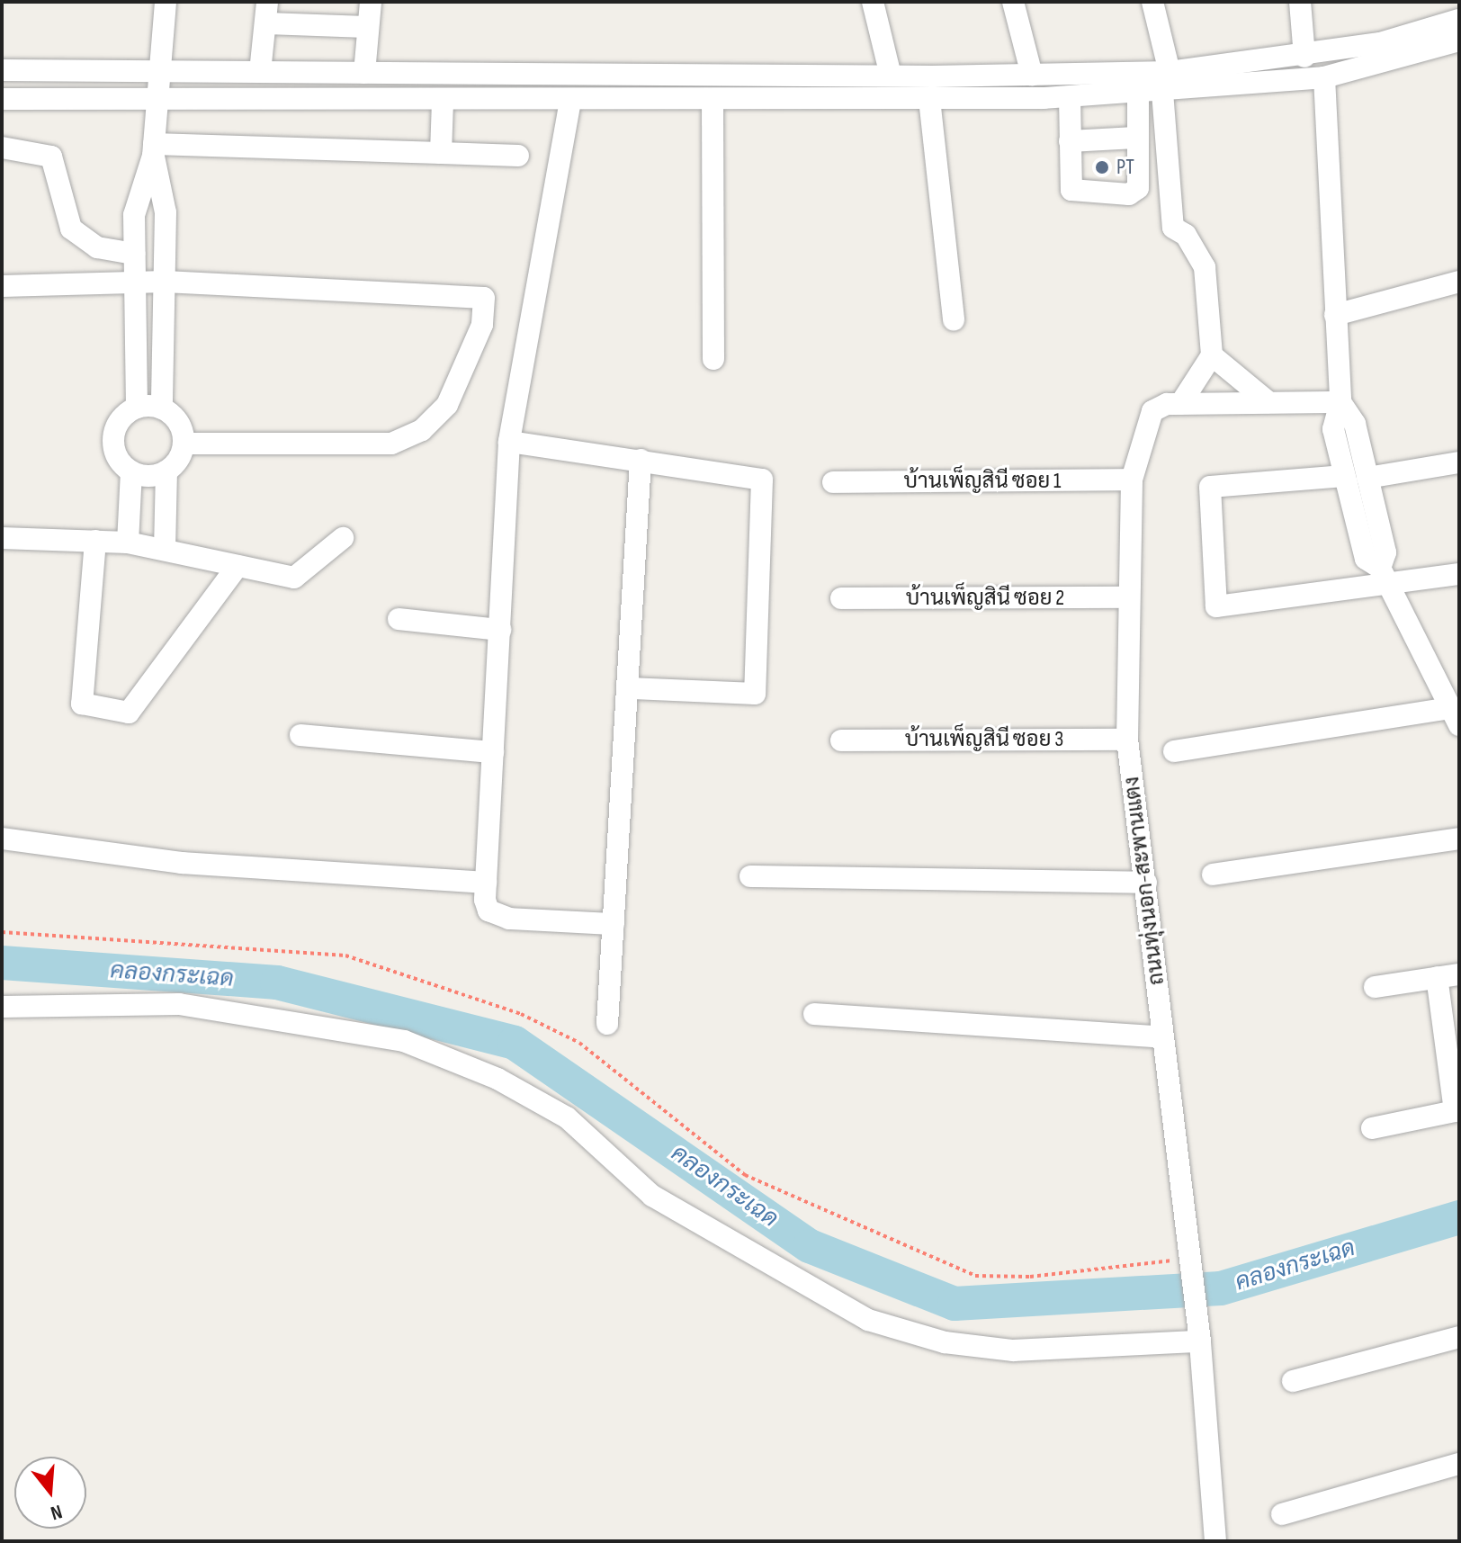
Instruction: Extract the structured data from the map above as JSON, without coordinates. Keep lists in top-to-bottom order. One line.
{"streets":{"street":["บ้านเพ็ญสินี ซอย 1","บ้านเพ็ญสินี ซอย 2","บ้านเพ็ญสินี ซอย 3","ถนนทุ่งนอก-สะพานแตง"]},"crossings":[["บ้านเพ็ญสินี ซอย 1","ถนนทุ่งนอก-สะพานแตง"],["บ้านเพ็ญสินี ซอย 2","ถนนทุ่งนอก-สะพานแตง"],["บ้านเพ็ญสินี ซอย 3","ถนนทุ่งนอก-สะพานแตง"]],"water":["คลองกระเฉด"],"places":["PT"],"north":"bottom"}
